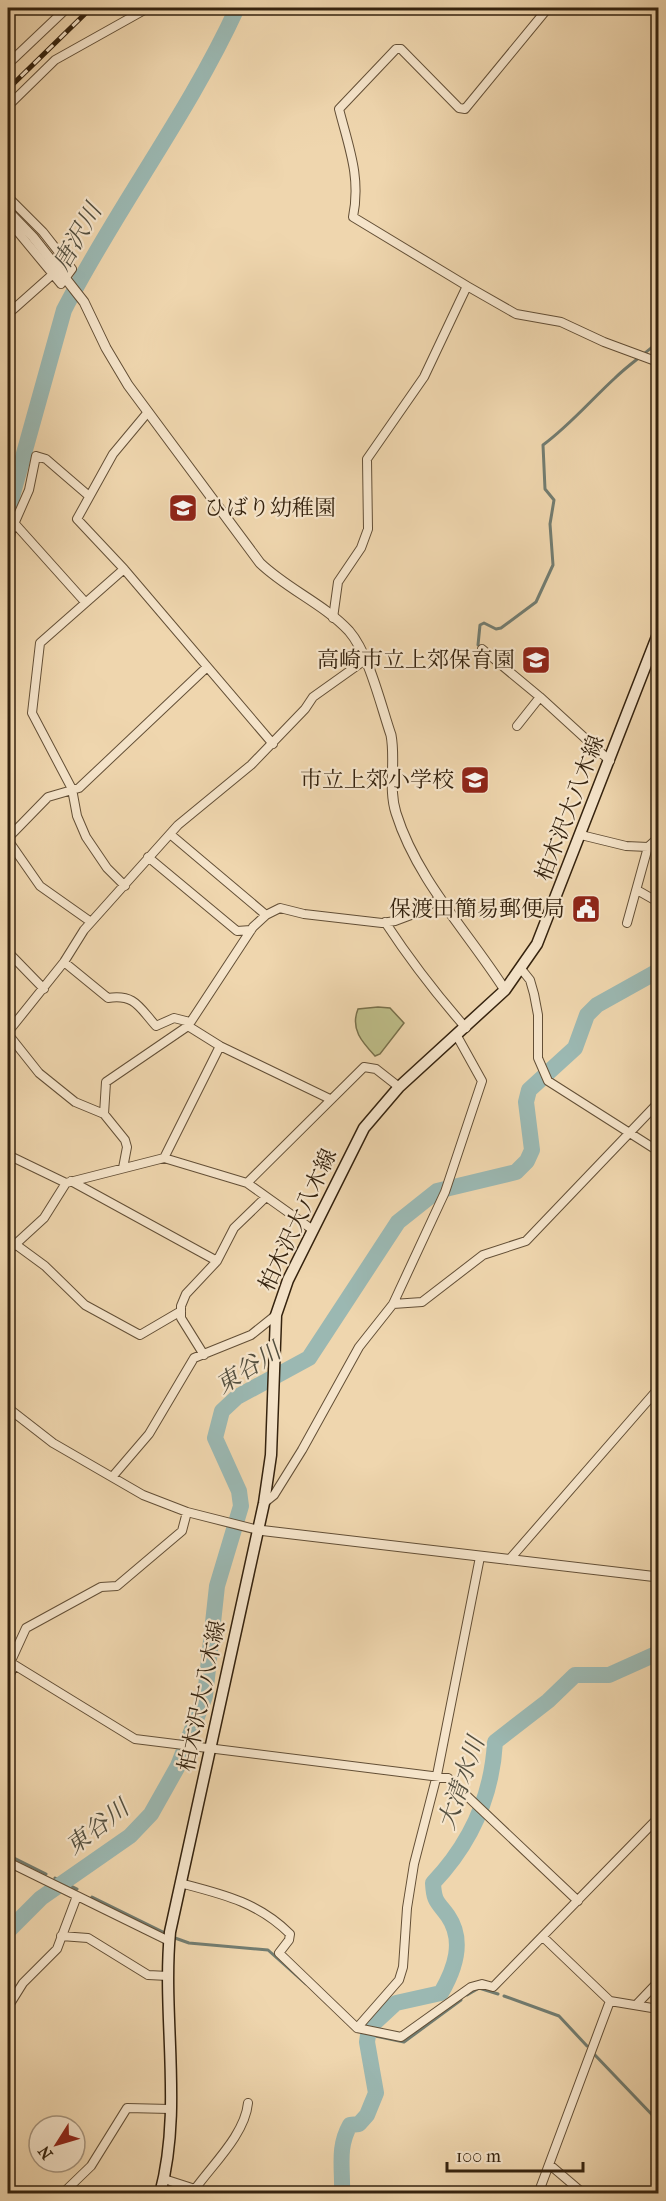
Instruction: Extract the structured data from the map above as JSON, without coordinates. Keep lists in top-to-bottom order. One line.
{"streets":{"main road":["柏木沢大八木線"]},"water":["唐沢川","東谷川","大清水川"],"places":{"school or university":["ひばり幼稚園","高崎市立上郊保育園","市立上郊小学校"],"public building":["保渡田簡易郵便局"]},"scale_bar":"100 m","north":"bottom left"}
